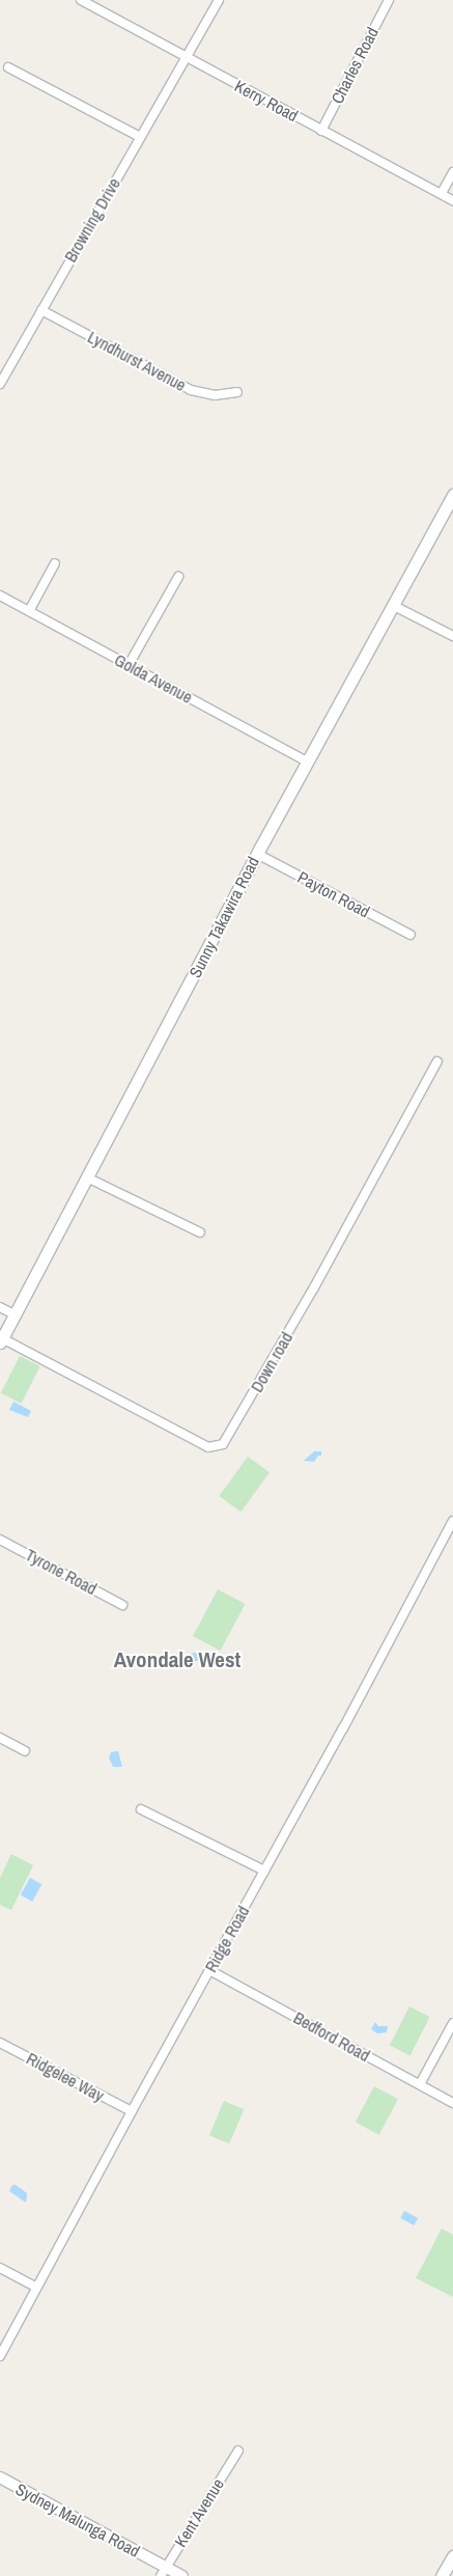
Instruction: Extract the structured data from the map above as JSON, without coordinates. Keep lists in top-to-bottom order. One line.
{"streets":{"main road":["Sunny Takawira Road"],"street":["Charles Road","Kerry Road","Browning Drive","Lyndhurst Avenue","Golda Avenue","Payton Road","Down road","Tyrone Road","Ridge Road","Bedford Road","Ridgelee Way","Kent Avenue","Sydney Malunga Road"]},"crossings":[["Charles Road","Kerry Road"],["Kerry Road","Browning Drive"],["Browning Drive","Lyndhurst Avenue"],["Golda Avenue","Sunny Takawira Road"],["Payton Road","Sunny Takawira Road"],["Sunny Takawira Road","Down road"],["Ridge Road","Bedford Road"],["Ridge Road","Ridgelee Way"],["Kent Avenue","Sydney Malunga Road"]],"districts":["Avondale West"]}
